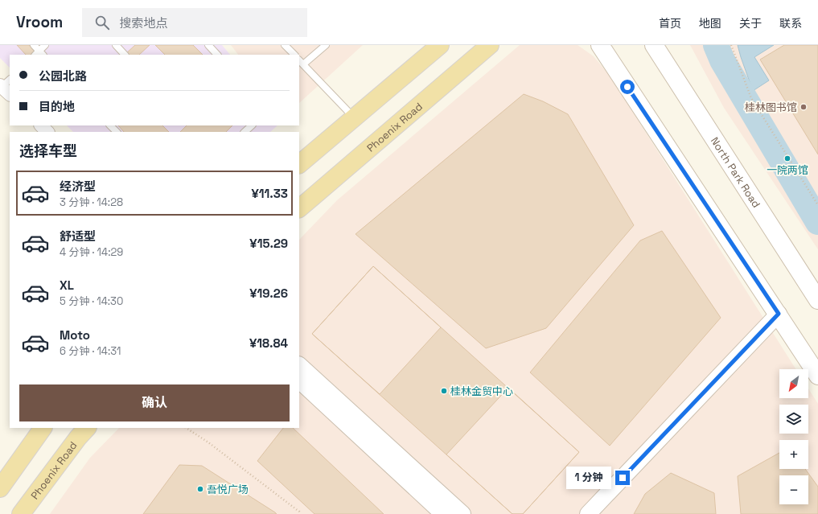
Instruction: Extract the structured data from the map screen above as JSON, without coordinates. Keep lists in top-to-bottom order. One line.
{"streets":{"main road":["Phoenix Road","North Park Road"]},"places":["桂林图书馆","一院两馆","桂林金贸中心","吾悦广场"],"north":"bottom left","page":{"header":"Vroom","search":"搜索地点","nav":["首页","地图","关于","联系"],"banner":["公园北路","目的地"],"heading":"选择车型","list":[{"name":"经济型","note":"3 分钟 · 14:28","value":"¥11.33"},{"name":"舒适型","note":"4 分钟 · 14:29","value":"¥15.29"},{"name":"XL","note":"5 分钟 · 14:30","value":"¥19.26"},{"name":"Moto","note":"6 分钟 · 14:31","value":"¥18.84"}],"map_buttons":["+","−"],"buttons":"确认","bubble":"1 分钟"}}
